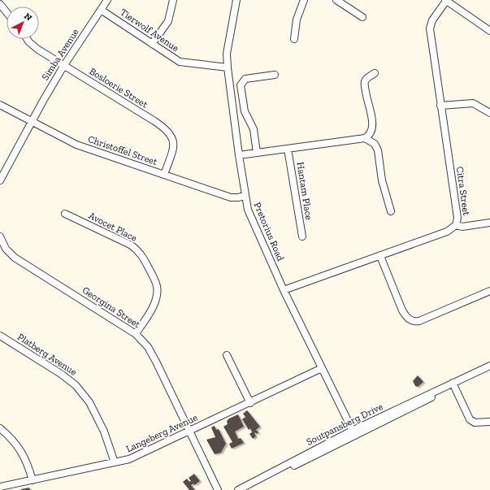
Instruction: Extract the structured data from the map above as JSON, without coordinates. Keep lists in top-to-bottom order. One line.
{"streets":{"street":["Tierwolf Avenue","Simba Avenue","Bosloerie Street","Christoffel Street","Hantam Place","Citra Street","Avocet Place","Pretorius Road","Georgina Street","Platberg Avenue","Soutpansberg Drive","Langeberg Avenue"]},"crossings":[["Tierwolf Avenue","Simba Avenue"],["Tierwolf Avenue","Pretorius Road"],["Simba Avenue","Bosloerie Street"],["Simba Avenue","Christoffel Street"],["Bosloerie Street","Christoffel Street"],["Christoffel Street","Pretorius Road"],["Citra Street","Pretorius Road"],["Avocet Place","Georgina Street"],["Pretorius Road","Soutpansberg Drive"],["Pretorius Road","Langeberg Avenue"],["Georgina Street","Langeberg Avenue"],["Platberg Avenue","Langeberg Avenue"]],"north":"top right"}
